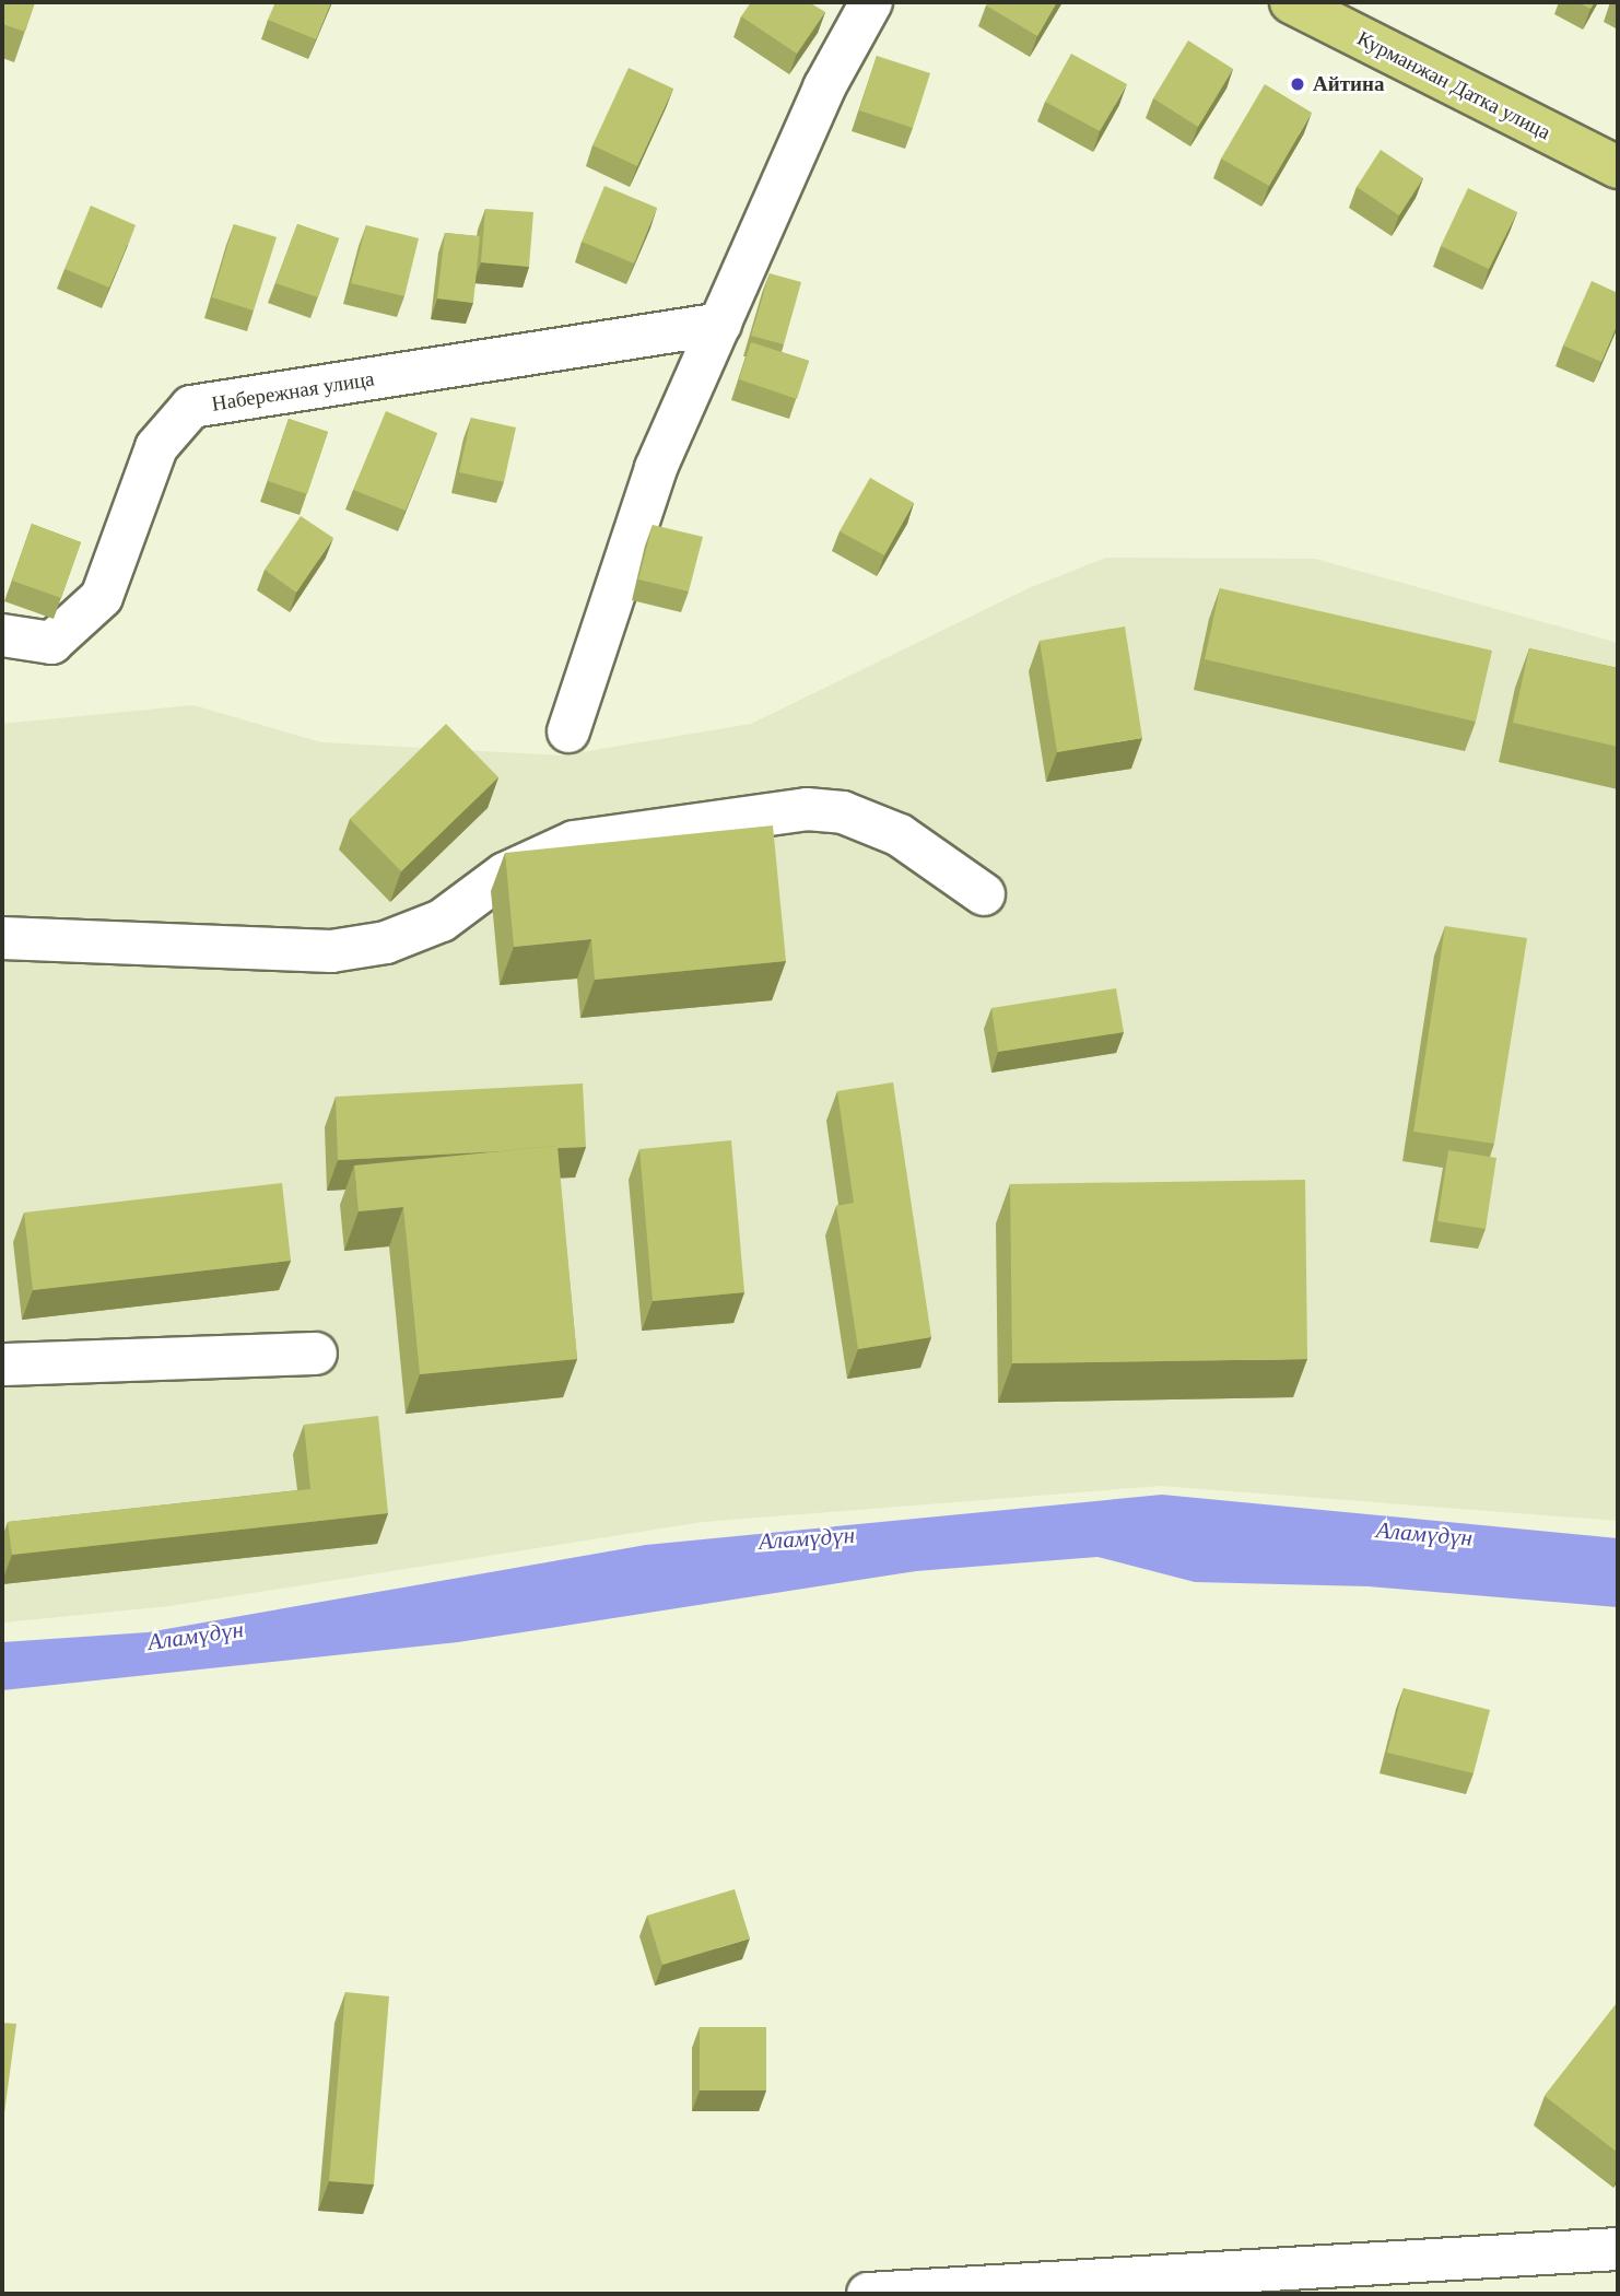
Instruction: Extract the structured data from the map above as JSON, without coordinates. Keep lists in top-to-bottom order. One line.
{"streets":{"main road":["Курманжан Датка улица"],"street":["Набережная улица"]},"water":["Аламүдүн"],"places":["Айтина"]}
